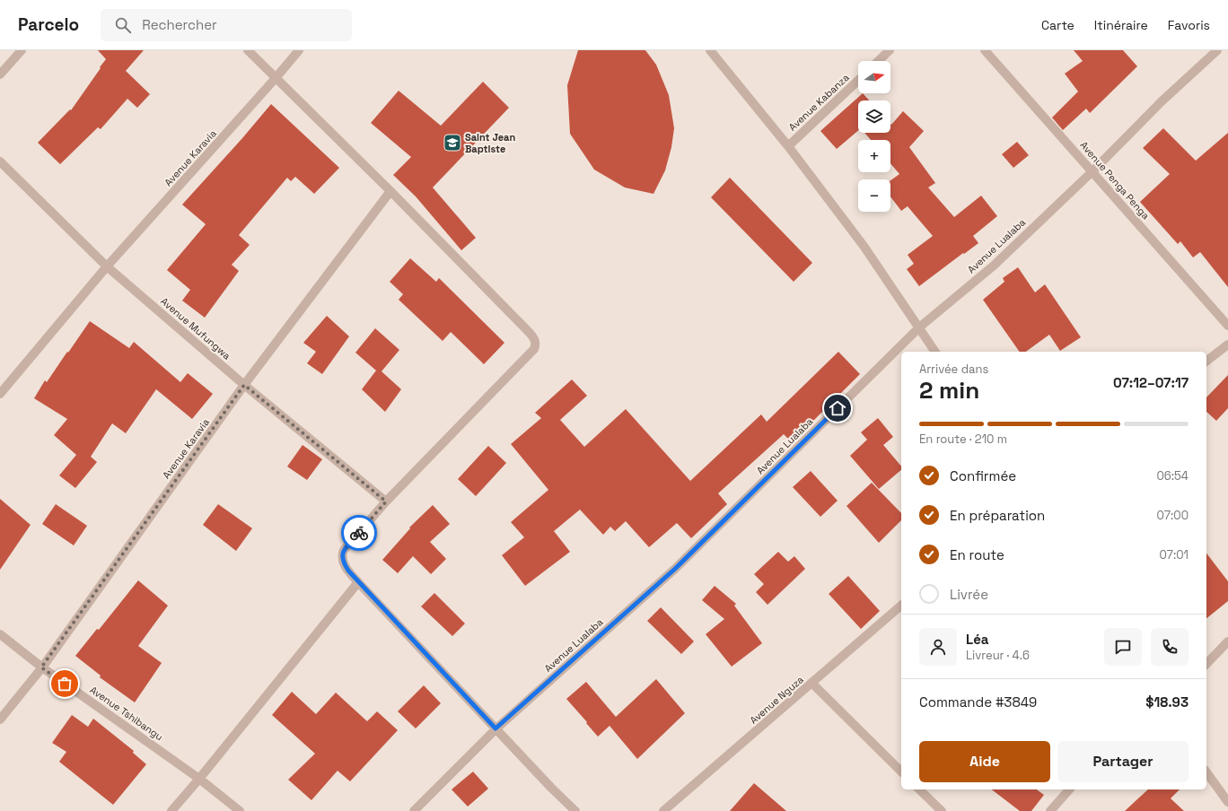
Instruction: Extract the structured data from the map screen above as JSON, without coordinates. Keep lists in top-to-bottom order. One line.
{"streets":{"street":["Avenue Kabanza","Avenue Karavia","Avenue Penga Penga","Avenue Lualaba","Avenue Mufungwa","Avenue Nguza","Avenue Tshibangu"]},"crossings":[["Avenue Karavia","Avenue Mufungwa"],["Avenue Karavia","Avenue Tshibangu"],["Avenue Penga Penga","Avenue Lualaba"]],"places":{"school or university":["Saint Jean Baptiste"]},"north":"right","page":{"header":"Parcelo","search":"Rechercher","nav":["Carte","Itinéraire","Favoris"],"map_buttons":["+","−"],"heading":["2 min","Arrivée dans","07:12–07:17"],"panel":["Léa","Livreur · 4.6","Commande #3849","$18.93"],"bar":"En route · 210 m","list":[["Confirmée","06:54"],["En préparation","07:00"],["En route","07:01"],"Livrée"],"buttons":["Aide","Partager"]}}
